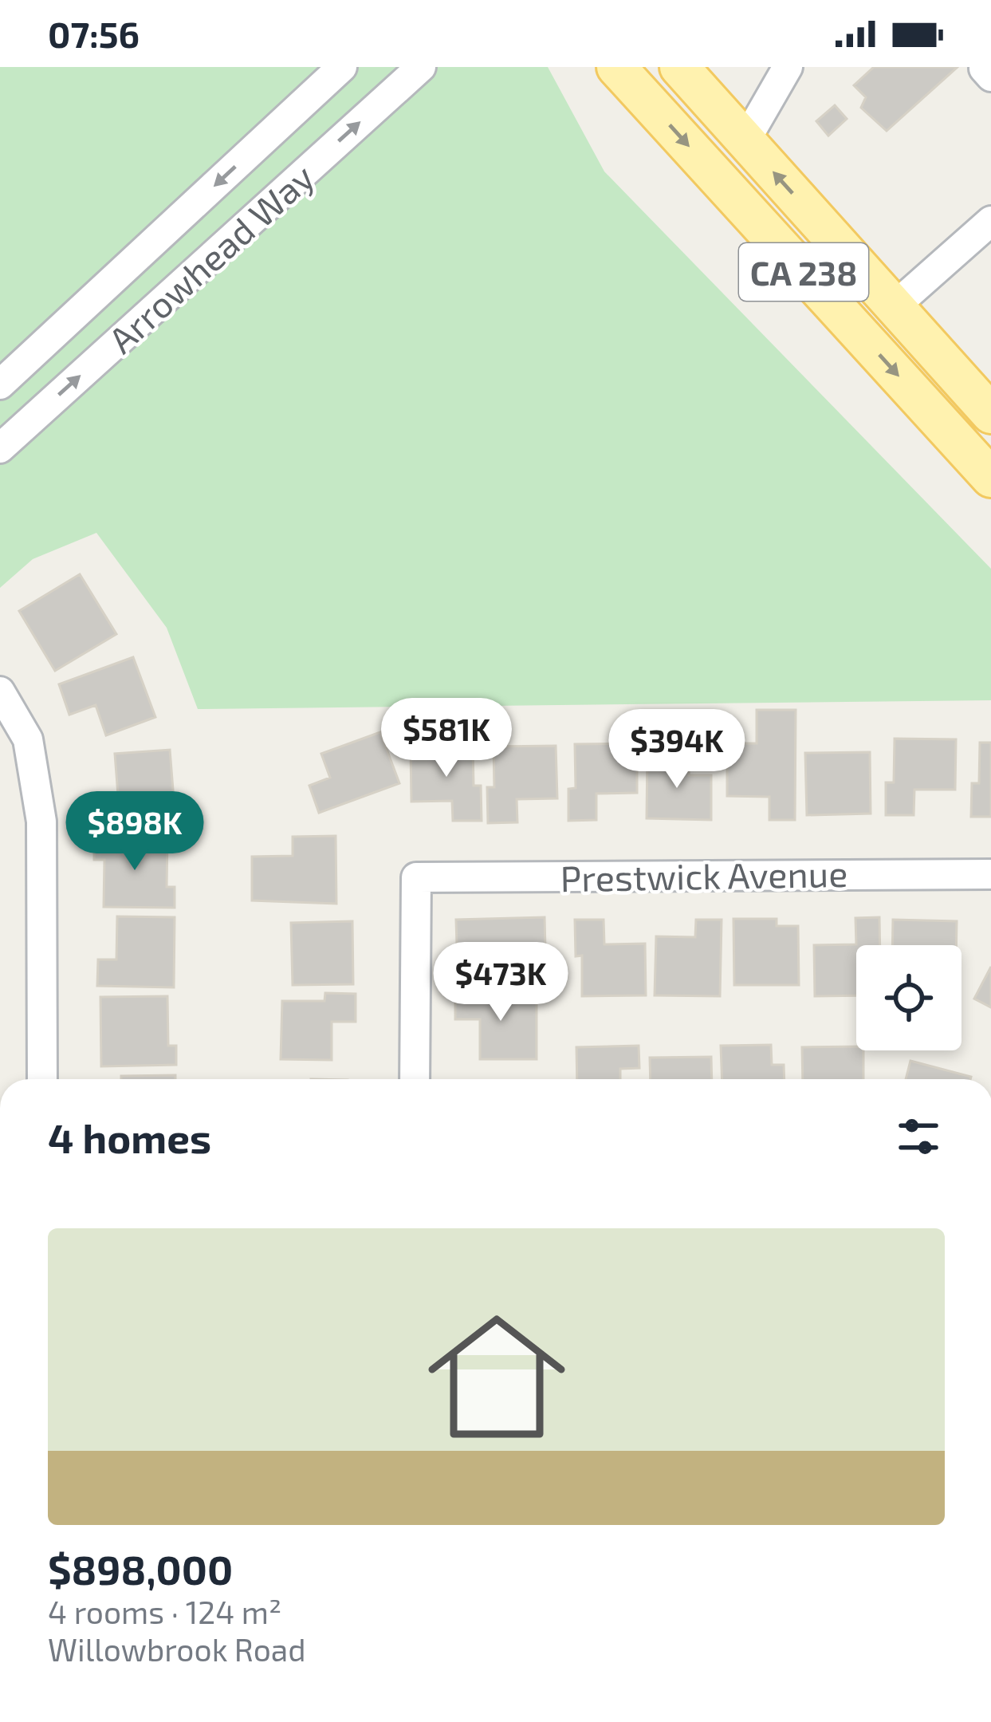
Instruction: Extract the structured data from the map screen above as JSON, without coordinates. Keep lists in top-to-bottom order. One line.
{"streets":{"main road":["CA 238"],"street":["Arrowhead Way","Prestwick Avenue"]},"page":{"status":"07:56","price":["$581K","$394K","$898K","$473K"],"heading":"4 homes","list":[{"name":"$898,000","note":"4 rooms · 124 m² · Willowbrook Road"}]}}
